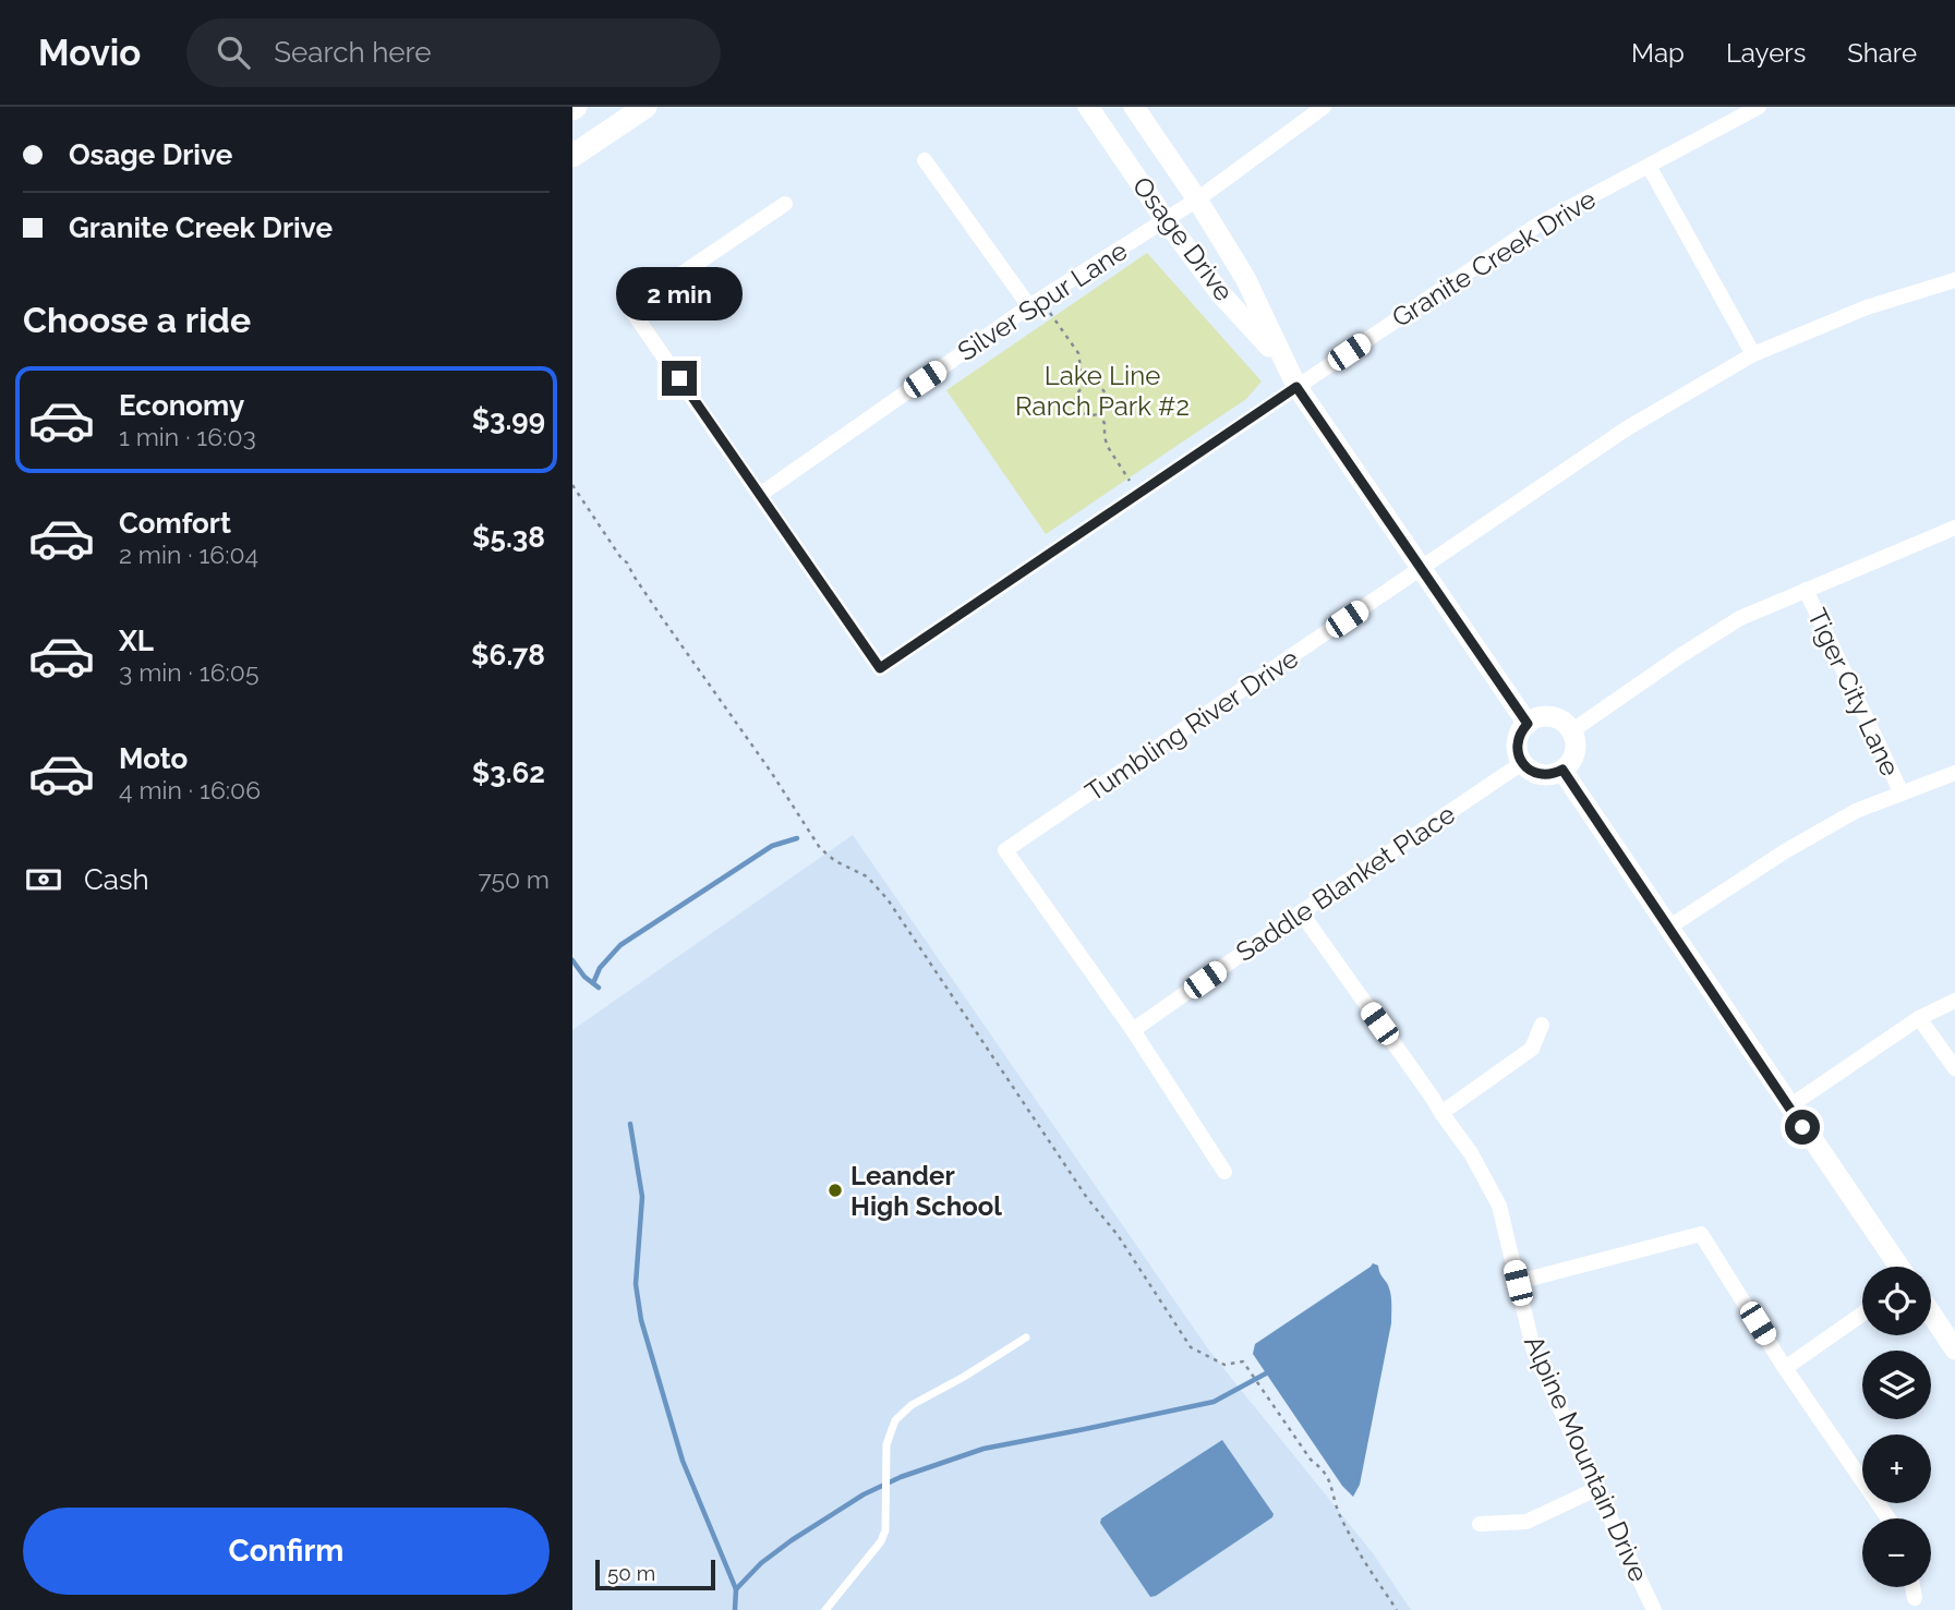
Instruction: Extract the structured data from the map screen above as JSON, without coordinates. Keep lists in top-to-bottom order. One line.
{"streets":{"street":["Osage Drive","Granite Creek Drive","Silver Spur Lane","Tiger City Lane","Tumbling River Drive","Saddle Blanket Place","Alpine Mountain Drive"]},"crossings":[["Osage Drive","Granite Creek Drive"],["Osage Drive","Silver Spur Lane"],["Osage Drive","Tumbling River Drive"],["Osage Drive","Saddle Blanket Place"],["Granite Creek Drive","Silver Spur Lane"],["Tumbling River Drive","Saddle Blanket Place"],["Saddle Blanket Place","Alpine Mountain Drive"]],"parks":["Lake Line Ranch Park #2"],"places":["Leander High School"],"scale_bar":"50 m","page":{"header":"Movio","search":"Search here","nav":["Map","Layers","Share"],"banner":["Osage Drive","Granite Creek Drive"],"bubble":"2 min","heading":"Choose a ride","list":[{"name":"Economy","note":"1 min · 16:03","value":"$3.99"},{"name":"Comfort","note":"2 min · 16:04","value":"$5.38"},{"name":"XL","note":"3 min · 16:05","value":"$6.78"},{"name":"Moto","note":"4 min · 16:06","value":"$3.62"}],"pay":["Cash","750 m"],"map_buttons":["+","−"],"buttons":"Confirm","scale":"50 m"}}
